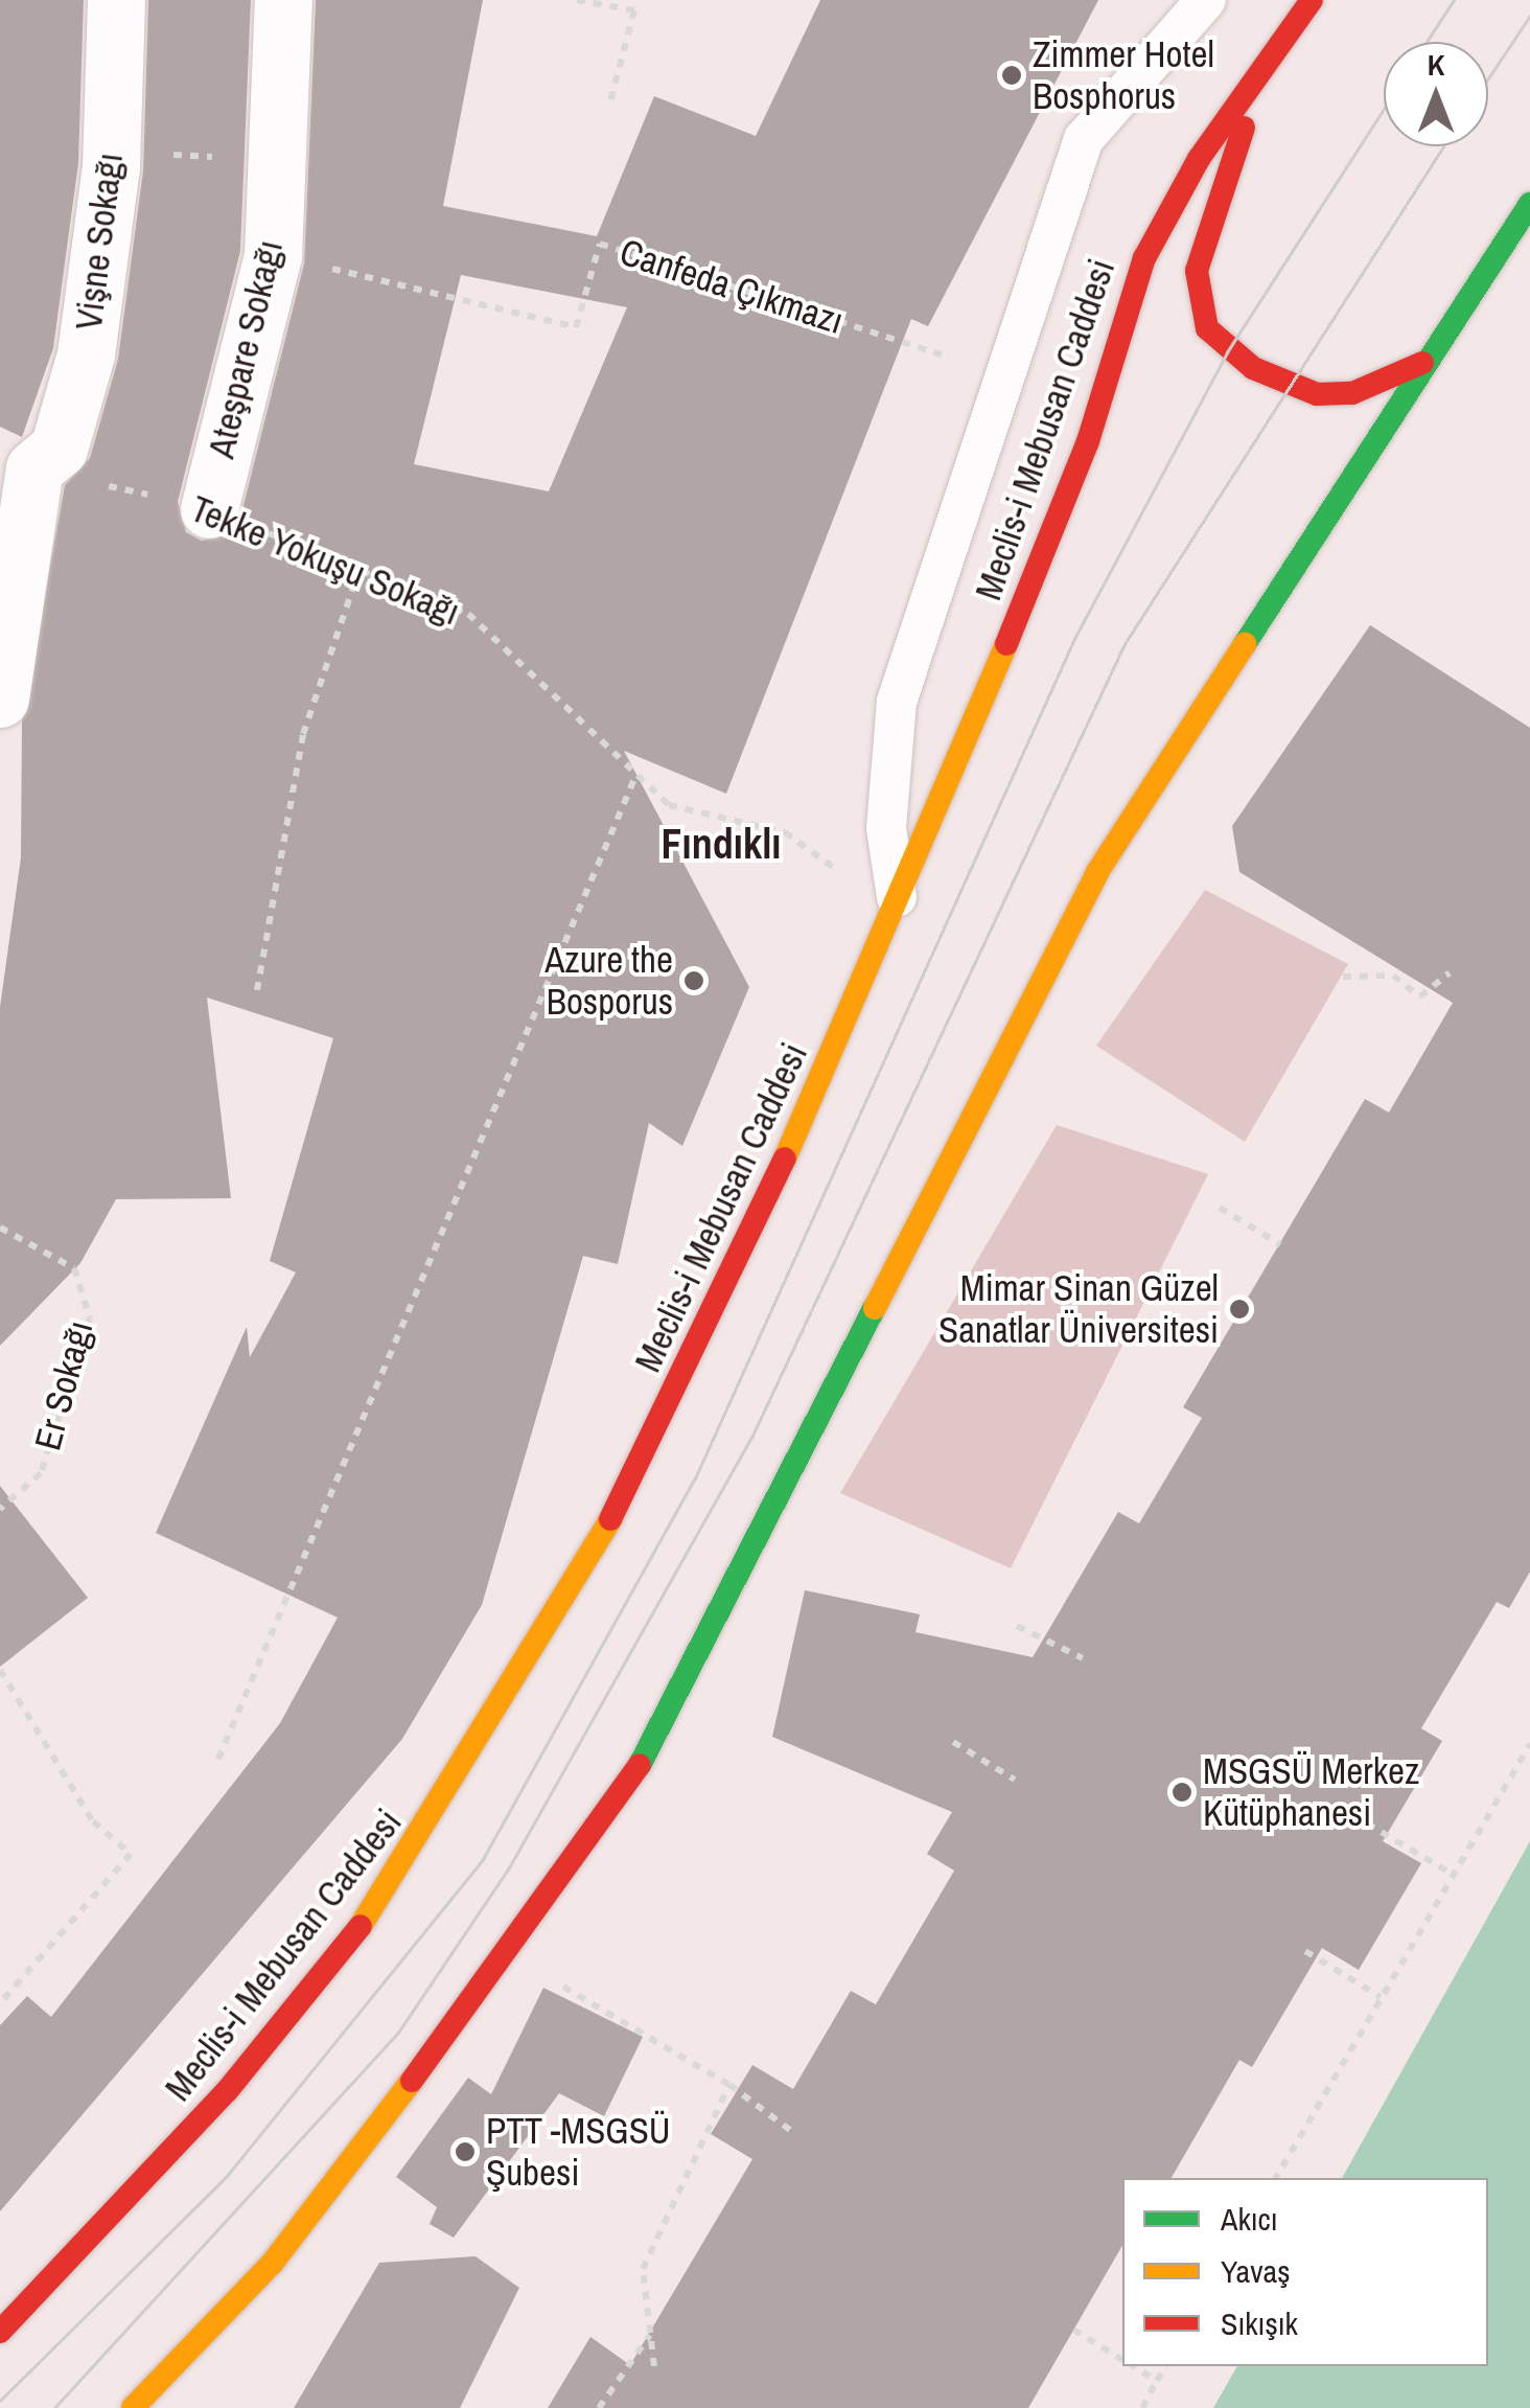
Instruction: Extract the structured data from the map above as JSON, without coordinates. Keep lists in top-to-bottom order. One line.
{"streets":{"main road":["Meclis-i Mebusan Caddesi"],"street":["Vişne Sokağı","Ateşpare Sokağı"],"path":["Canfeda Çıkmazı","Tekke Yokuşu Sokağı","Er Sokağı"]},"crossings":[["Vişne Sokağı","Tekke Yokuşu Sokağı"],["Canfeda Çıkmazı","Ateşpare Sokağı"],["Ateşpare Sokağı","Tekke Yokuşu Sokağı"],["Meclis-i Mebusan Caddesi","Tekke Yokuşu Sokağı"]],"districts":["Fındıklı"],"places":["Zimmer Hotel Bosphorus","Azure the Bosporus","Mimar Sinan Güzel Sanatlar Üniversitesi","MSGSÜ Merkez Kütüphanesi","PTT -MSGSÜ Şubesi"],"legend":["Akıcı","Yavaş","Sıkışık"],"north":"top"}
